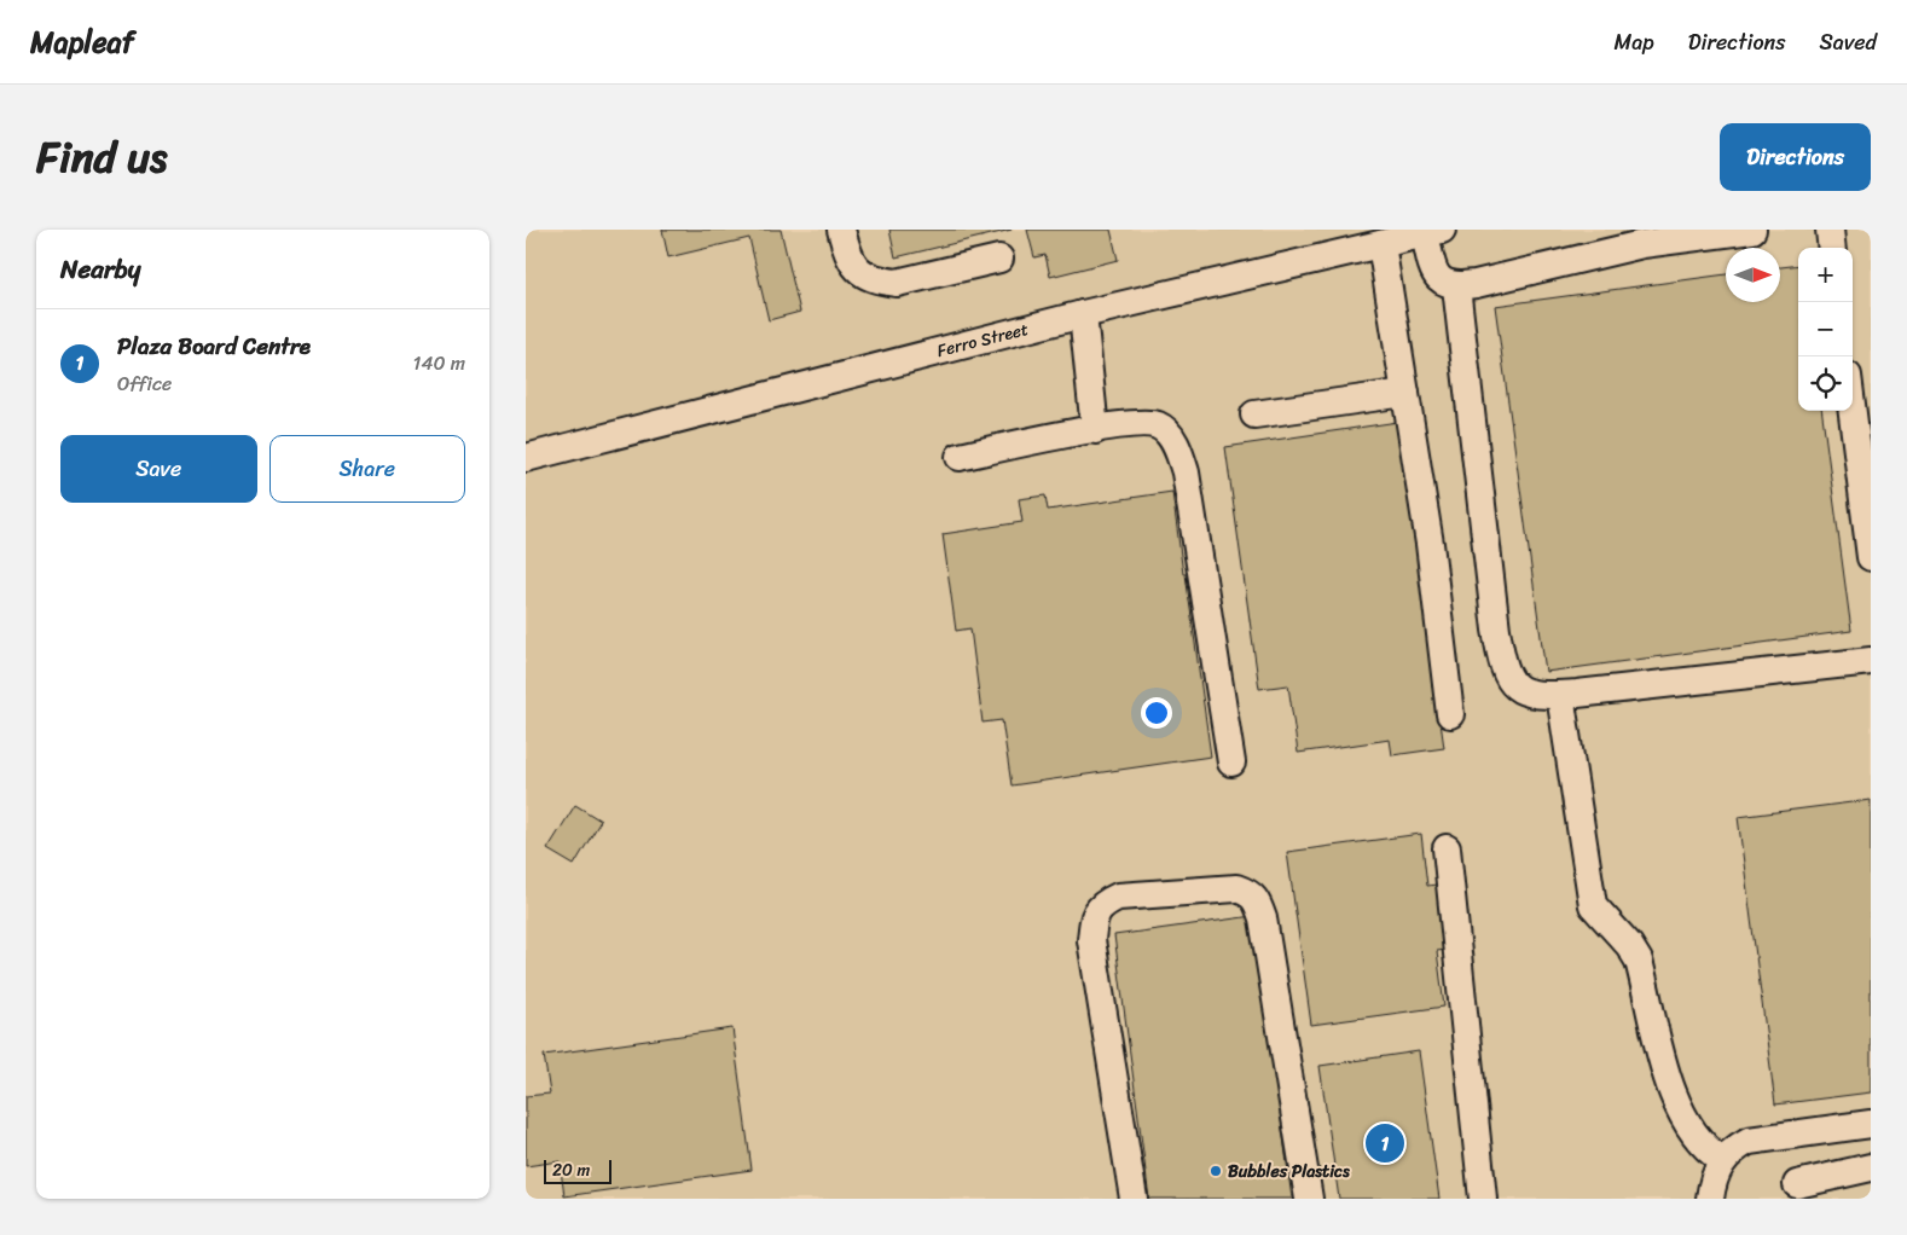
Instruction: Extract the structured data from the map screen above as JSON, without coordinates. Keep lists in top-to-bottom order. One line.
{"streets":{"street":["Ferro Street"]},"places":["Bubbles Plastics"],"scale_bar":"20 m","north":"right","page":{"header":"Mapleaf","nav":["Map","Directions","Saved"],"title":"Find us","buttons":["Directions",["Save","Share"]],"heading":"Nearby","map_buttons":["+","−"],"list":[{"mark":"1","name":"Plaza Board Centre","note":"Office","value":"140 m"}],"pins":"1","scale":"20 m"}}
